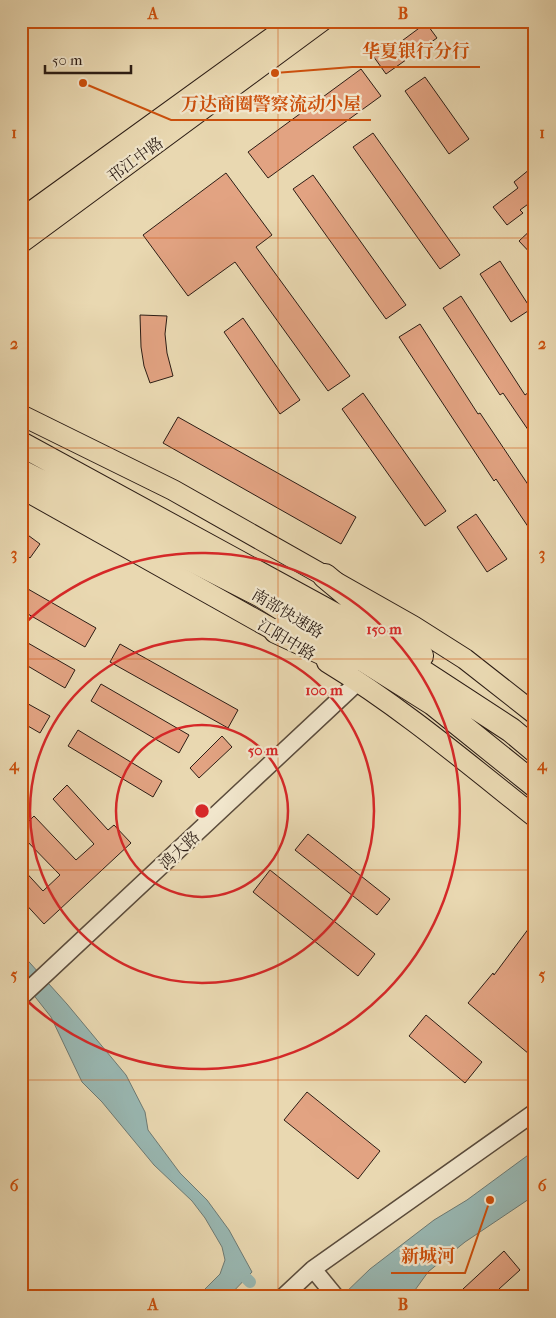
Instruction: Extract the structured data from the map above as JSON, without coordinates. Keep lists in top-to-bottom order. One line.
{"streets":{"highway":["南部快速路"],"main road":["邗江中路","江阳中路"],"street":["鸿大路"]},"crossings":[["江阳中路","鸿大路"]],"places":["华夏银行分行","万达商圈警察流动小屋","新城河"],"scale_bar":"50 m","grid":{"columns":["A","B"],"rows":["1","2","3","4","5","6"]},"rings":["150 m","100 m","50 m"]}
